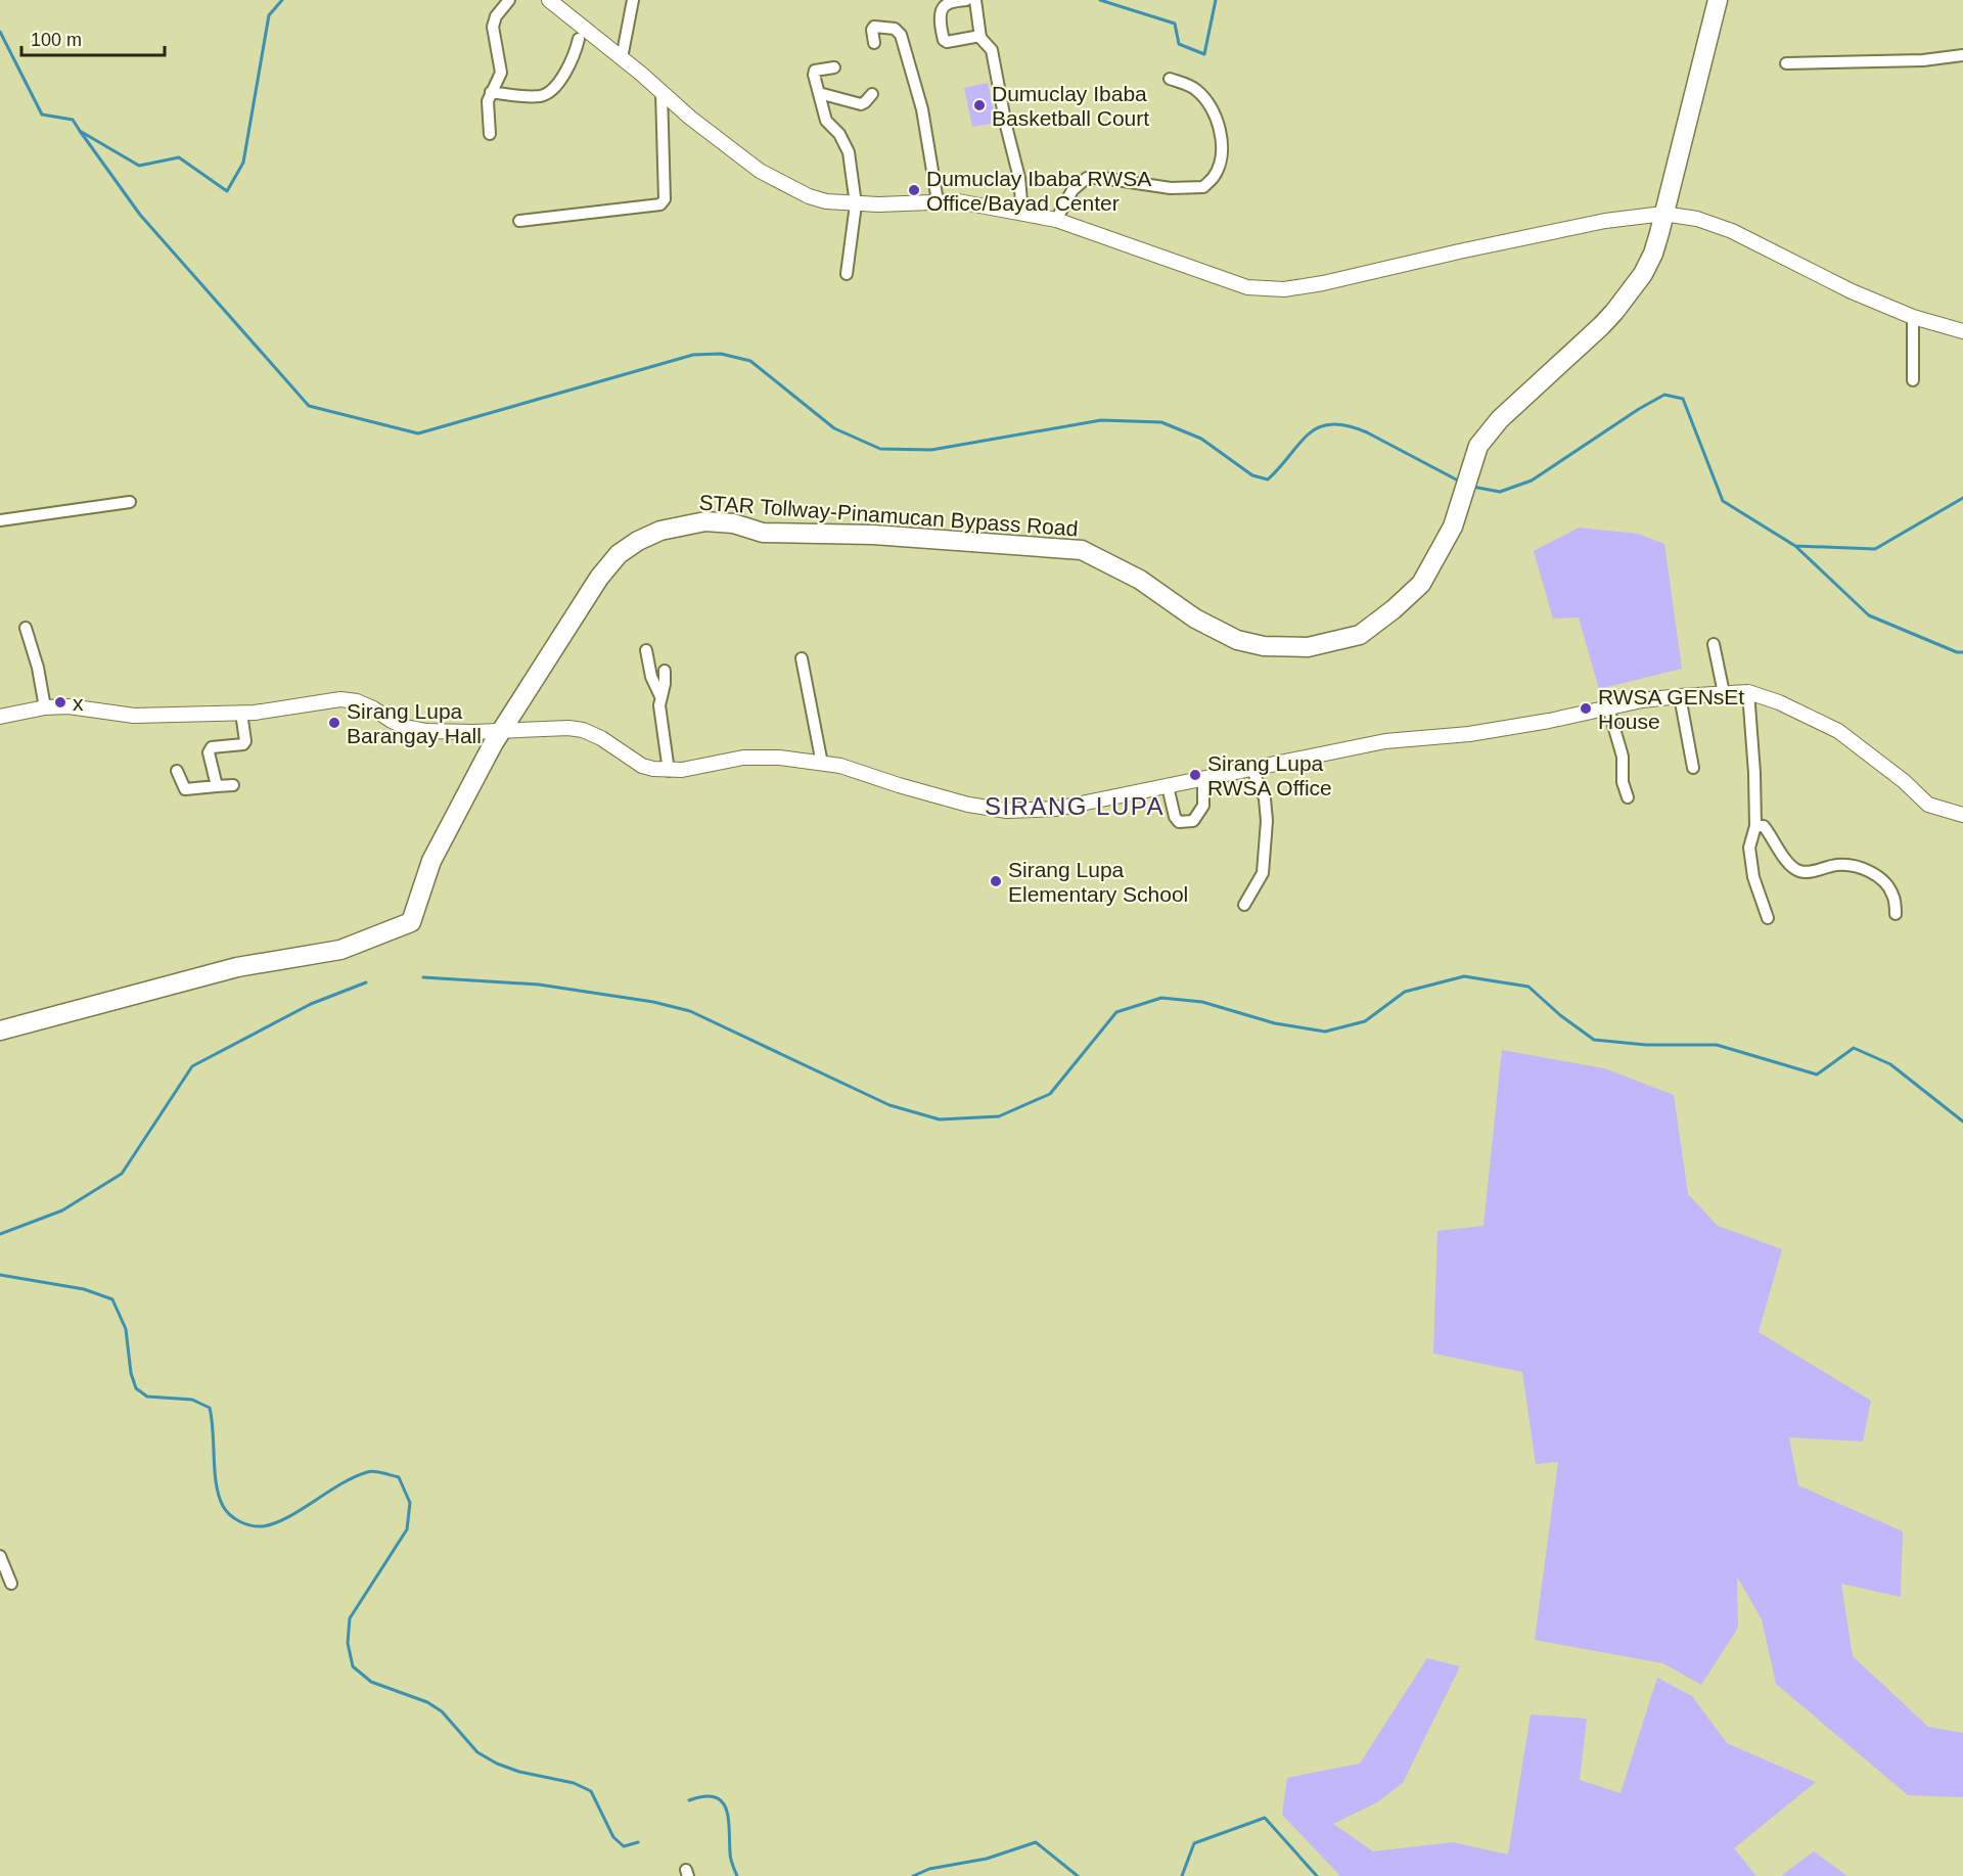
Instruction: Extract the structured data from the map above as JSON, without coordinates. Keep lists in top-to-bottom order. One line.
{"streets":{"main road":["STAR Tollway-Pinamucan Bypass Road"]},"districts":["SIRANG LUPA"],"places":["Dumuclay Ibaba Basketball Court","Dumuclay Ibaba RWSA Office/Bayad Center","x","RWSA GENsEt House","Sirang Lupa Barangay Hall","Sirang Lupa RWSA Office","Sirang Lupa Elementary School"],"scale_bar":"100 m"}
